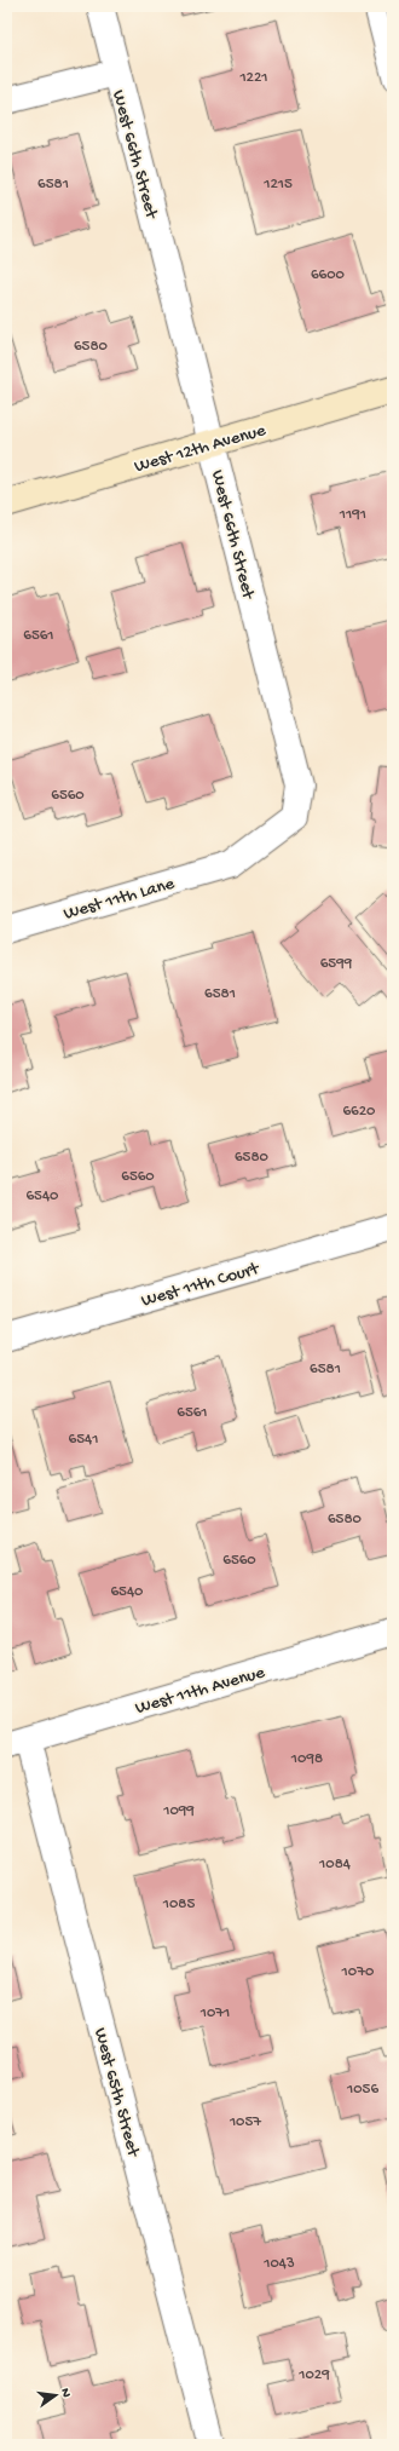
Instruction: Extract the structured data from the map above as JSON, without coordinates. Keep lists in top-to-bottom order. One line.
{"streets":{"main road":["West 12th Avenue"],"street":["West 66th Street","West 11th Lane","West 11th Court","West 11th Avenue","West 65th Street"]},"crossings":[["West 66th Street","West 12th Avenue"],["West 66th Street","West 11th Lane"],["West 11th Avenue","West 65th Street"]],"house_numbers":["1221","6581","1215","6600","6580","1191","6561","6560","6599","6581","6620","6580","6560","6540","6581","6561","6541","6580","6560","6540","1098","1099","1084","1085","1070","1071","1056","1057","1043","1029"],"north":"right"}
